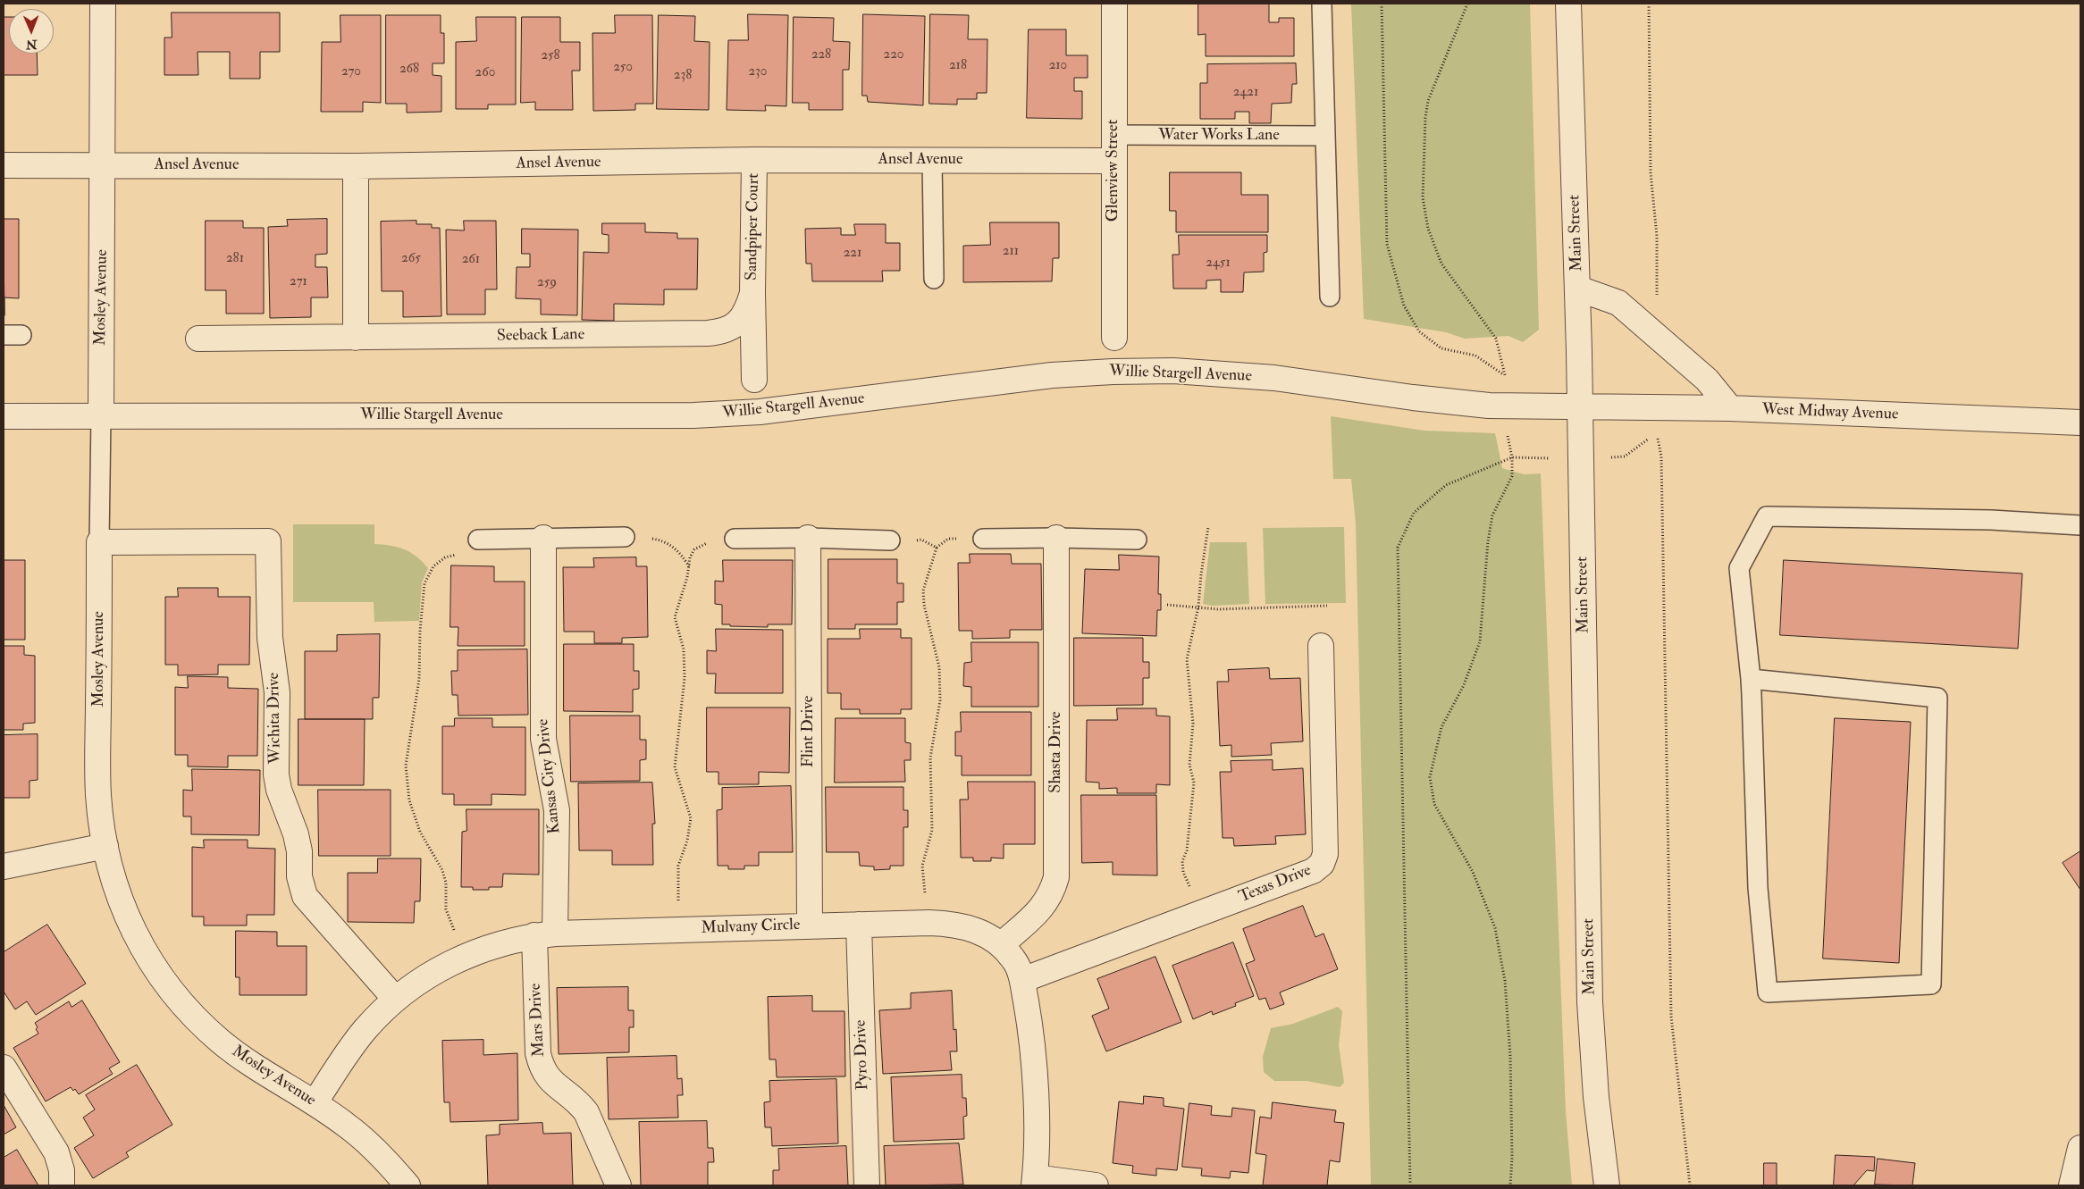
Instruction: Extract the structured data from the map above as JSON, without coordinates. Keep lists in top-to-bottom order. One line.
{"streets":{"street":["Ansel Avenue","Glenview Street","Sandpiper Court","Main Street","Mosley Avenue","Seeback Lane","Willie Stargell Avenue","West Midway Avenue","Wichita Drive","Flint Drive","Shasta Drive","Kansas City Drive","Texas Drive","Mulvany Circle","Mars Drive","Pyro Drive"],"lane":["Water Works Lane"]},"crossings":[["Water Works Lane","Glenview Street"],["Ansel Avenue","Glenview Street"],["Ansel Avenue","Sandpiper Court"],["Ansel Avenue","Mosley Avenue"],["Sandpiper Court","Seeback Lane"],["Main Street","Willie Stargell Avenue"],["Main Street","West Midway Avenue"],["Mosley Avenue","Willie Stargell Avenue"],["Mosley Avenue","Wichita Drive"],["Mosley Avenue","Mulvany Circle"],["Willie Stargell Avenue","West Midway Avenue"],["Wichita Drive","Mulvany Circle"],["Flint Drive","Mulvany Circle"],["Shasta Drive","Mulvany Circle"],["Kansas City Drive","Mulvany Circle"],["Kansas City Drive","Mars Drive"],["Texas Drive","Mulvany Circle"],["Mulvany Circle","Mars Drive"],["Mulvany Circle","Pyro Drive"]],"house_numbers":["228","220","258","218","210","250","268","270","230","260","238","2421","211","221","281","265","261","2451","271","259"],"north":"bottom"}
